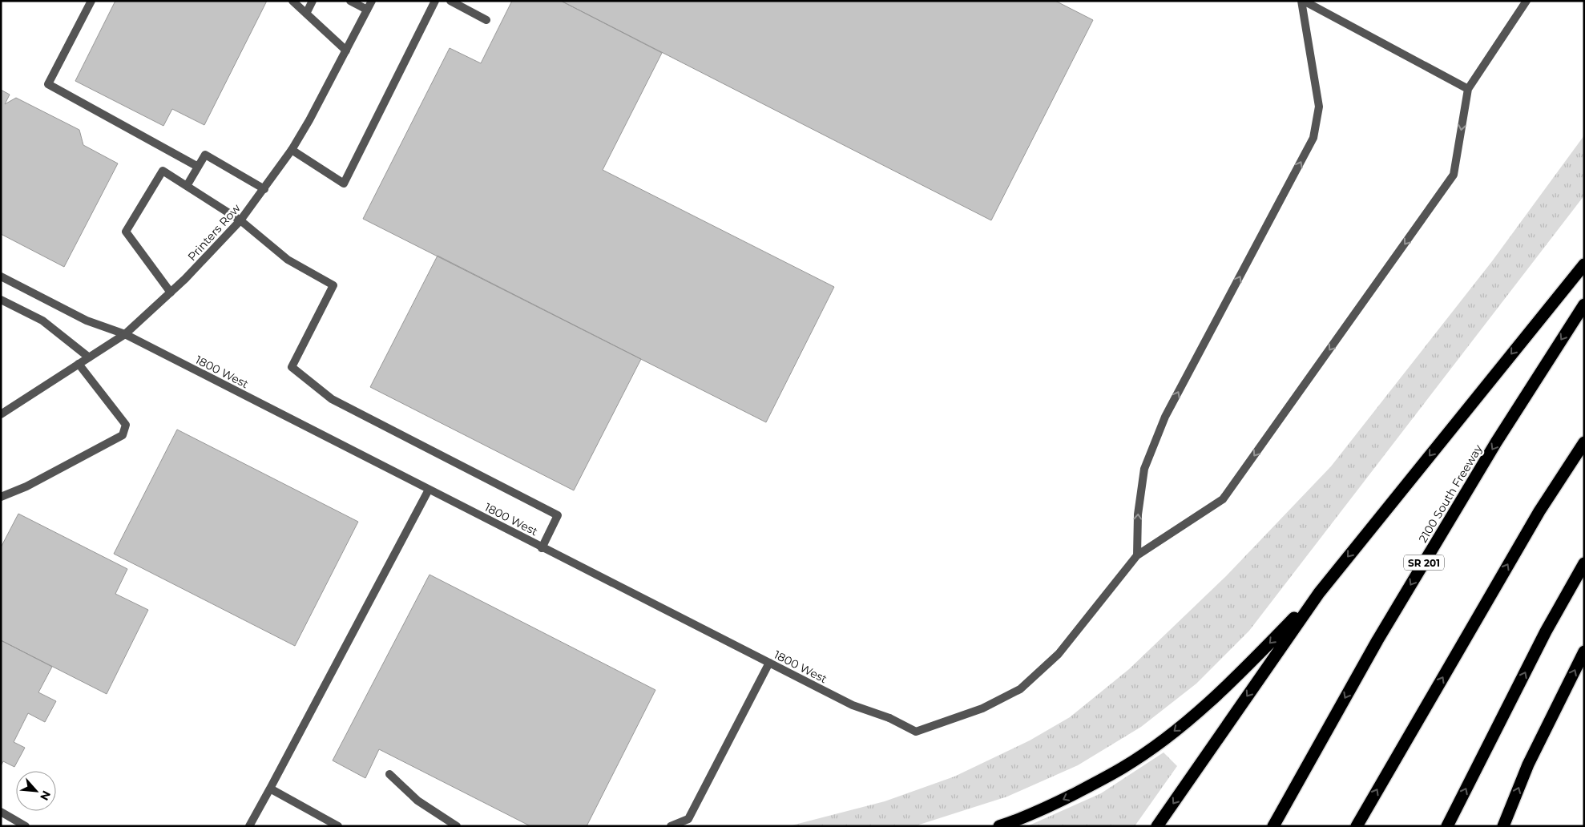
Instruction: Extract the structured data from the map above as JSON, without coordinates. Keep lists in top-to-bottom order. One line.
{"streets":{"highway":["2100 South Freeway","SR 201"],"street":["Printers Row","1800 West"]},"crossings":[["Printers Row","1800 West"]],"north":"bottom right"}
